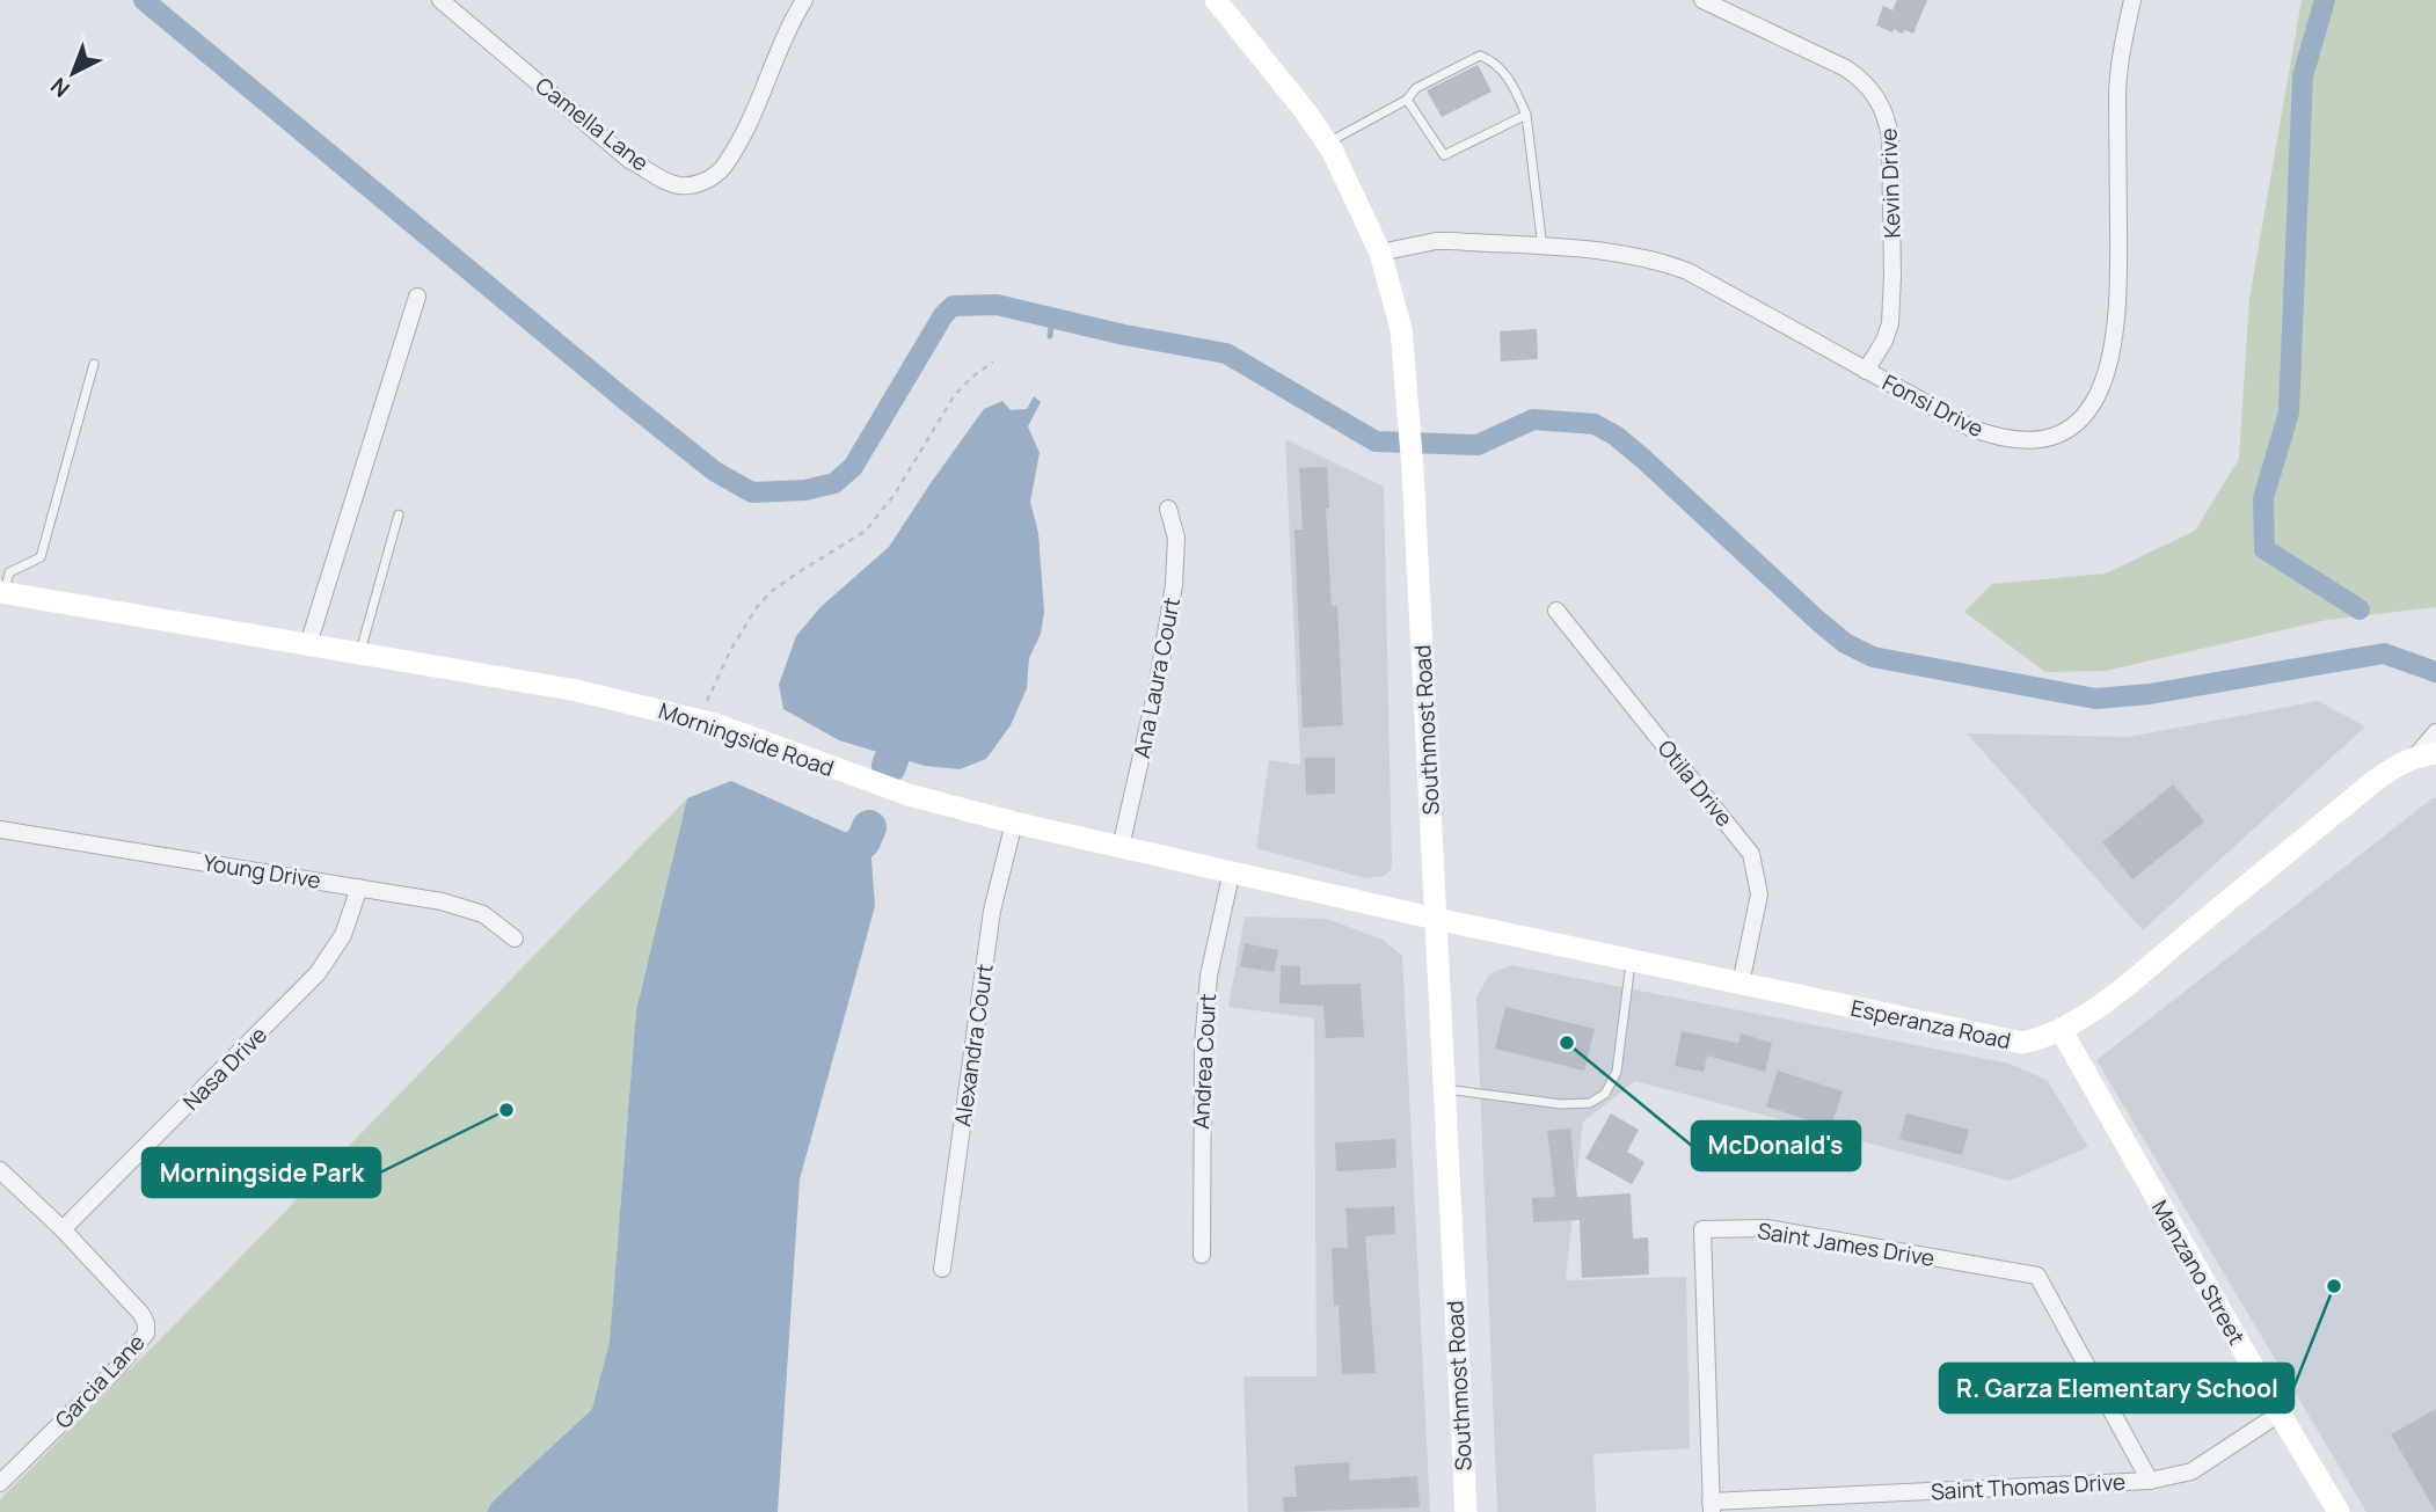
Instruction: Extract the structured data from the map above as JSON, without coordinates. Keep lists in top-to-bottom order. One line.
{"streets":{"street":["Camella Lane","Kevin Drive","Fonsi Drive","Ana Laura Court","Southmost Road","Morningside Road","Otila Drive","Young Drive","Esperanza Road","Alexandra Court","Andrea Court","Nasa Drive","Saint James Drive","Manzano Street","Garcia Lane","Saint Thomas Drive"]},"crossings":[["Kevin Drive","Fonsi Drive"],["Fonsi Drive","Southmost Road"],["Ana Laura Court","Morningside Road"],["Southmost Road","Morningside Road"],["Southmost Road","Esperanza Road"],["Morningside Road","Esperanza Road"],["Morningside Road","Alexandra Court"],["Morningside Road","Andrea Court"],["Otila Drive","Esperanza Road"],["Young Drive","Nasa Drive"],["Esperanza Road","Manzano Street"],["Nasa Drive","Garcia Lane"],["Saint James Drive","Saint Thomas Drive"],["Manzano Street","Saint Thomas Drive"]],"places":["McDonald's","Morningside Park","R. Garza Elementary School"],"north":"bottom left"}
